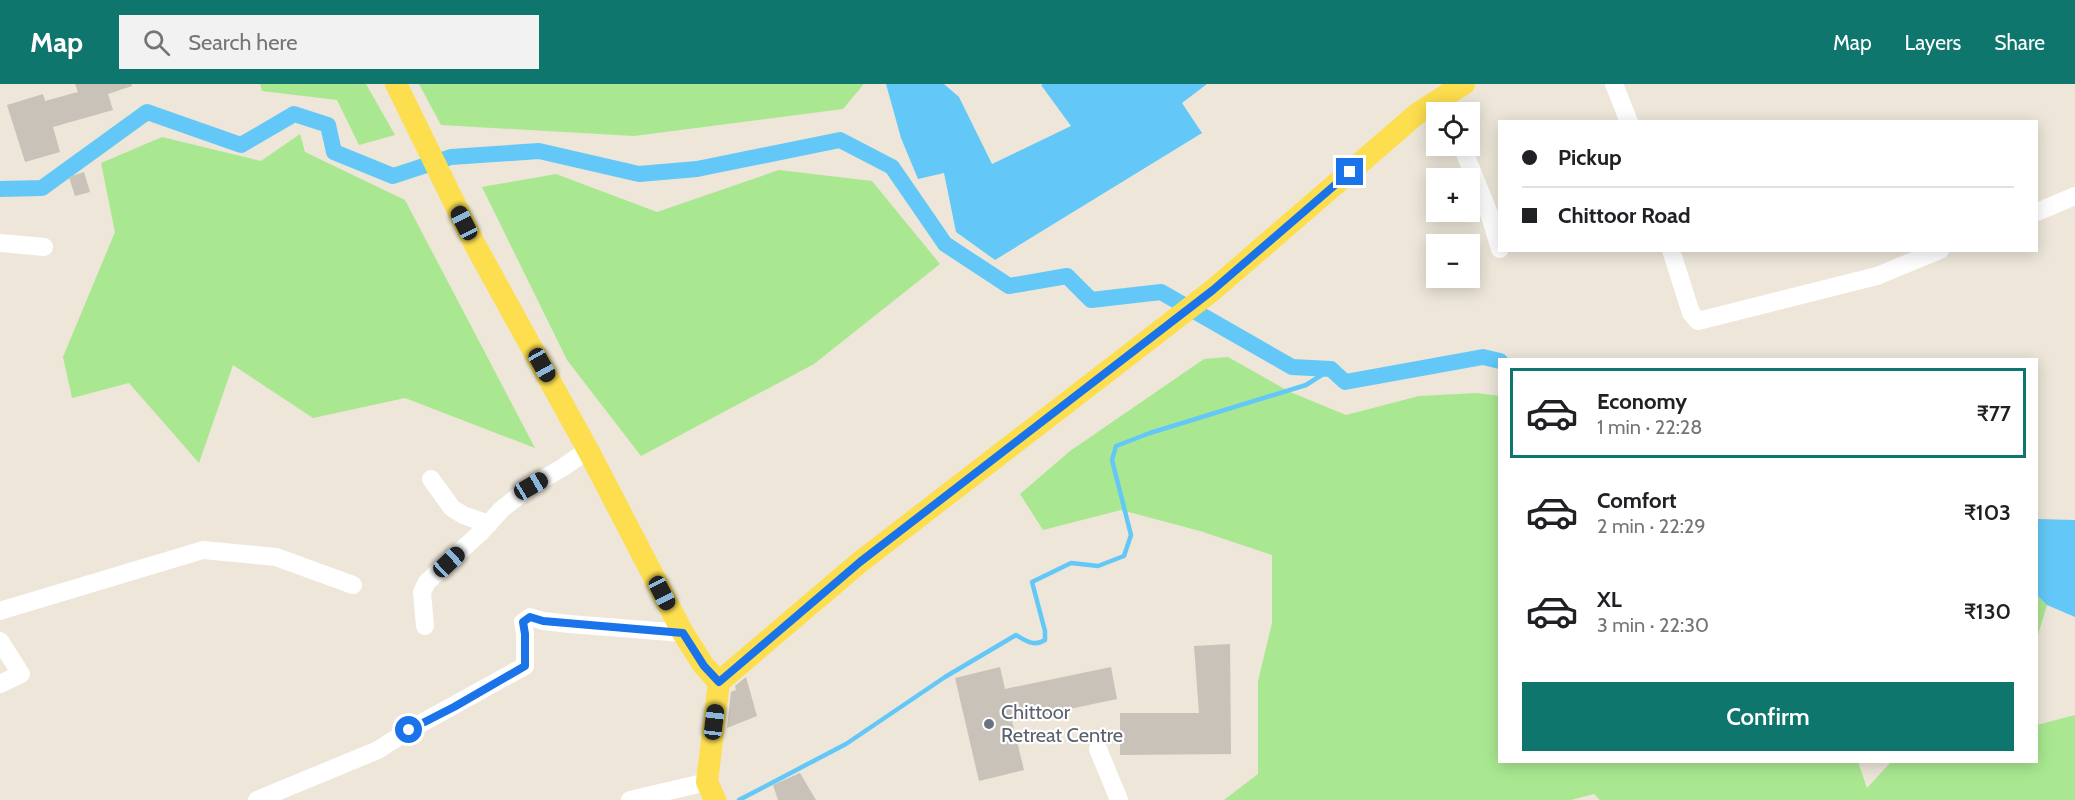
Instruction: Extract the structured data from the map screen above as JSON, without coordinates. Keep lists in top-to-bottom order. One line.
{"places":["Chittoor Retreat Centre"],"page":{"header":"Map","search":"Search here","nav":["Map","Layers","Share"],"map_buttons":["+","−"],"banner":["Pickup","Chittoor Road"],"list":[{"name":"Economy","note":"1 min · 22:28","value":"₹77"},{"name":"Comfort","note":"2 min · 22:29","value":"₹103"},{"name":"XL","note":"3 min · 22:30","value":"₹130"}],"buttons":"Confirm"}}
